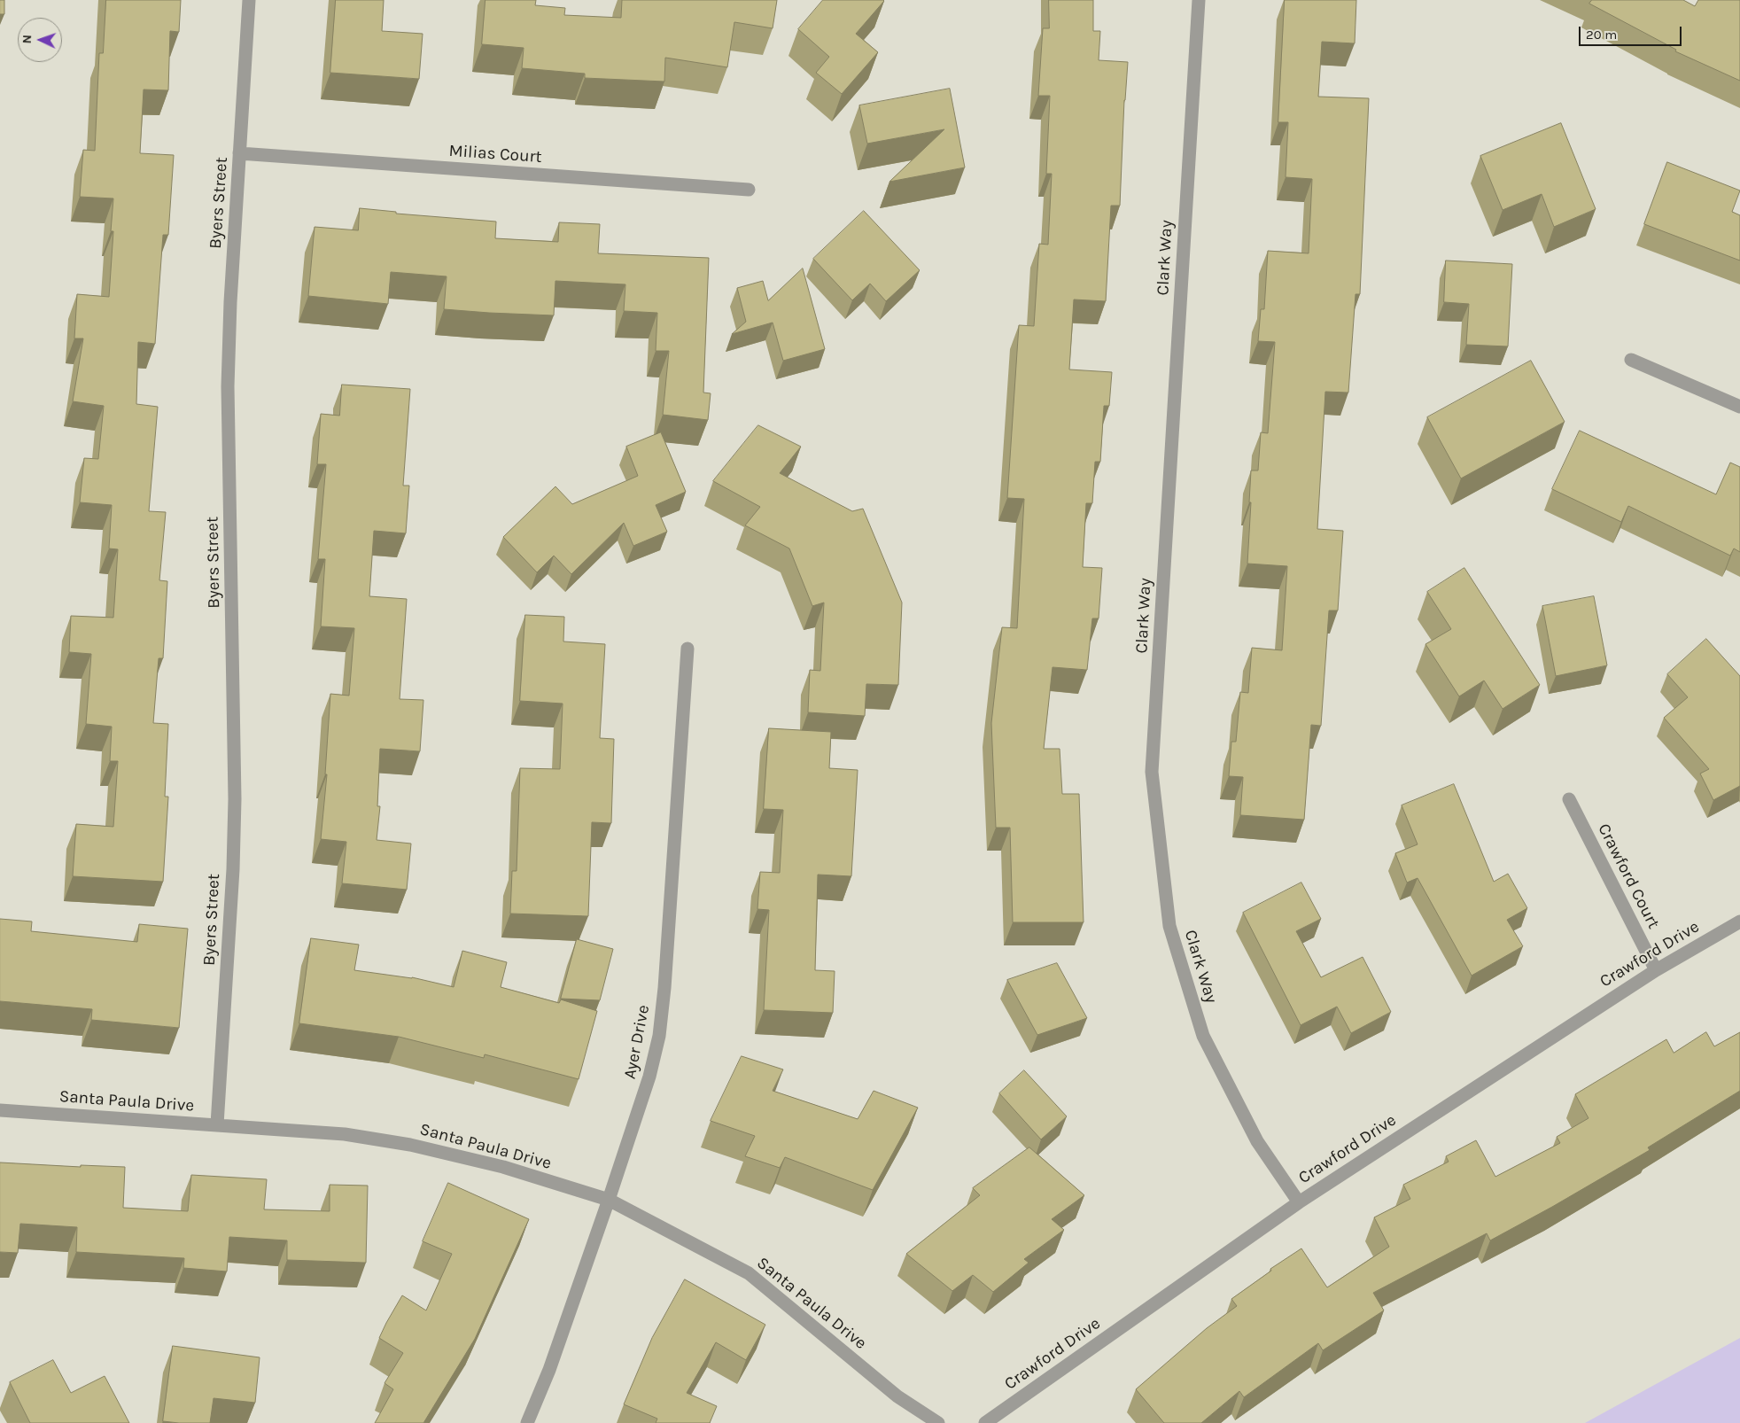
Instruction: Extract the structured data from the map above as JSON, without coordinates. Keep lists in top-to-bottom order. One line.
{"streets":{"street":["Milias Court","Byers Street","Clark Way","Crawford Court","Crawford Drive","Ayer Drive","Santa Paula Drive"]},"crossings":[["Milias Court","Byers Street"],["Byers Street","Santa Paula Drive"],["Clark Way","Crawford Drive"],["Crawford Court","Crawford Drive"],["Ayer Drive","Santa Paula Drive"]],"scale_bar":"20 m","north":"left"}
